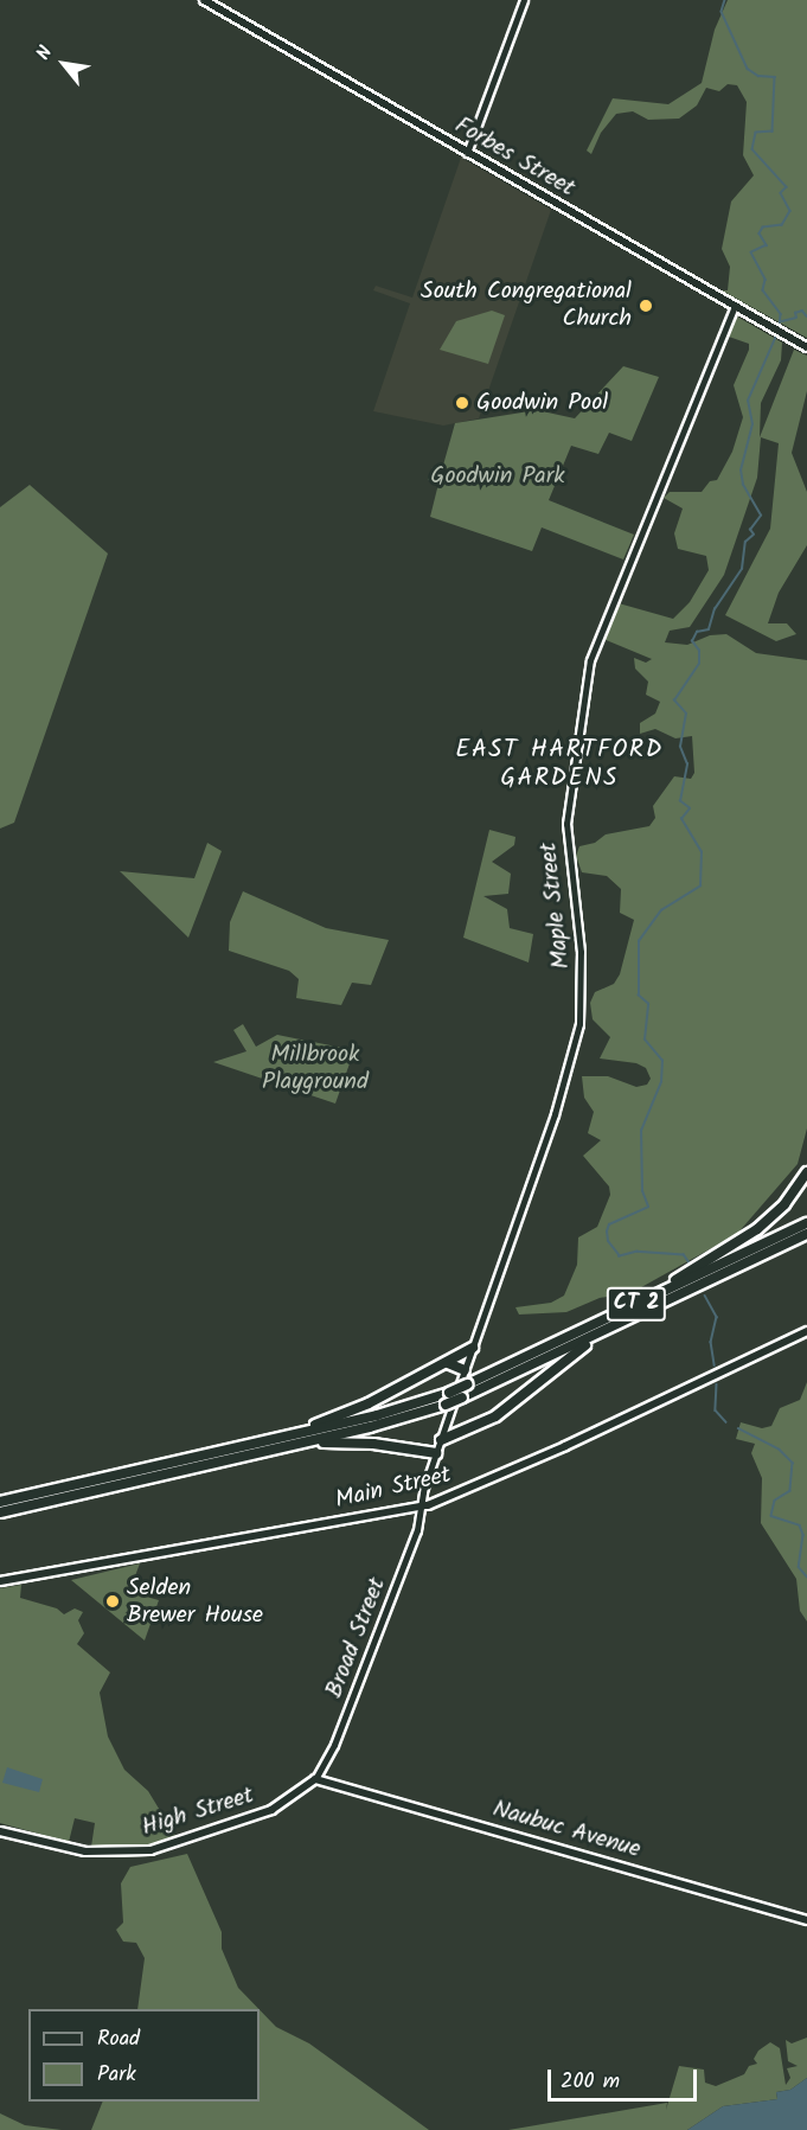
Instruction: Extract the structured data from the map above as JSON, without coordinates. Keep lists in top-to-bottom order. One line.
{"streets":{"highway":["CT 2"],"main road":["Forbes Street","Main Street","High Street","Naubuc Avenue"],"street":["Maple Street","Broad Street"]},"crossings":[["Forbes Street","Maple Street"],["Maple Street","Main Street"],["Maple Street","Broad Street"],["Main Street","Broad Street"],["Broad Street","High Street"],["Broad Street","Naubuc Avenue"],["High Street","Naubuc Avenue"]],"districts":["EAST HARTFORD GARDENS"],"parks":["Goodwin Park","Millbrook Playground"],"places":["South Congregational Church","Goodwin Pool","Selden Brewer House"],"legend":["Road","Park"],"scale_bar":"200 m","north":"top left"}
